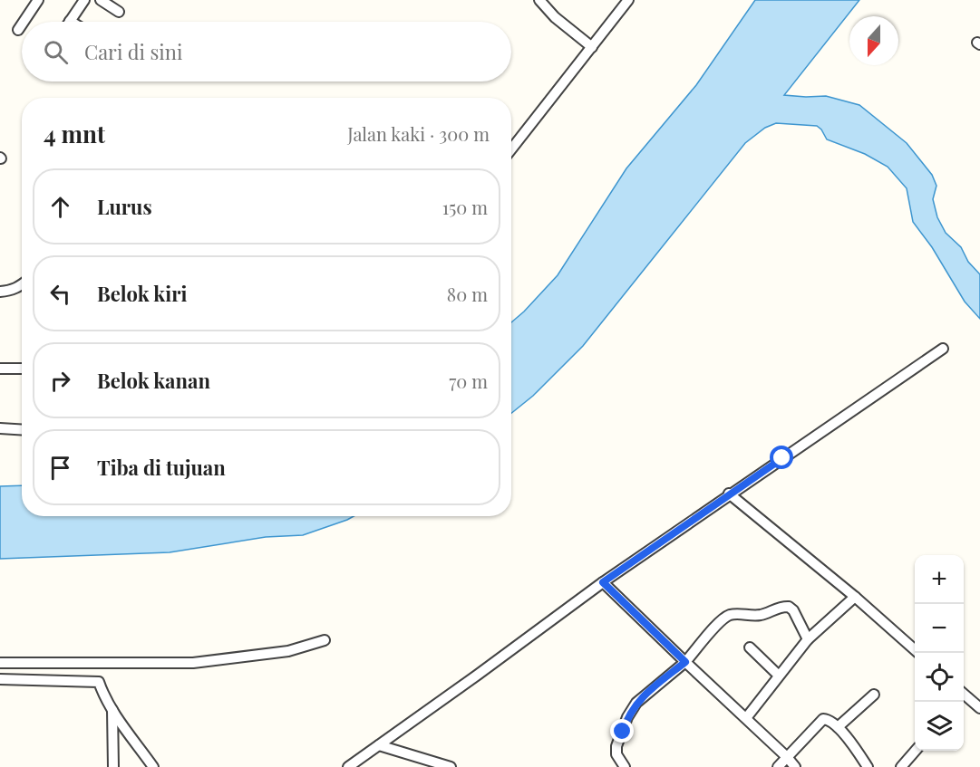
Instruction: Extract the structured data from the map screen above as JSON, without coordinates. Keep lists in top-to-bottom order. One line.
{"north":"bottom","page":{"search":"Cari di sini","heading":["4 mnt","Jalan kaki · 300 m"],"list":[["Lurus","150 m"],["Belok kiri","80 m"],["Belok kanan","70 m"],"Tiba di tujuan"],"map_buttons":["+","−"]}}
